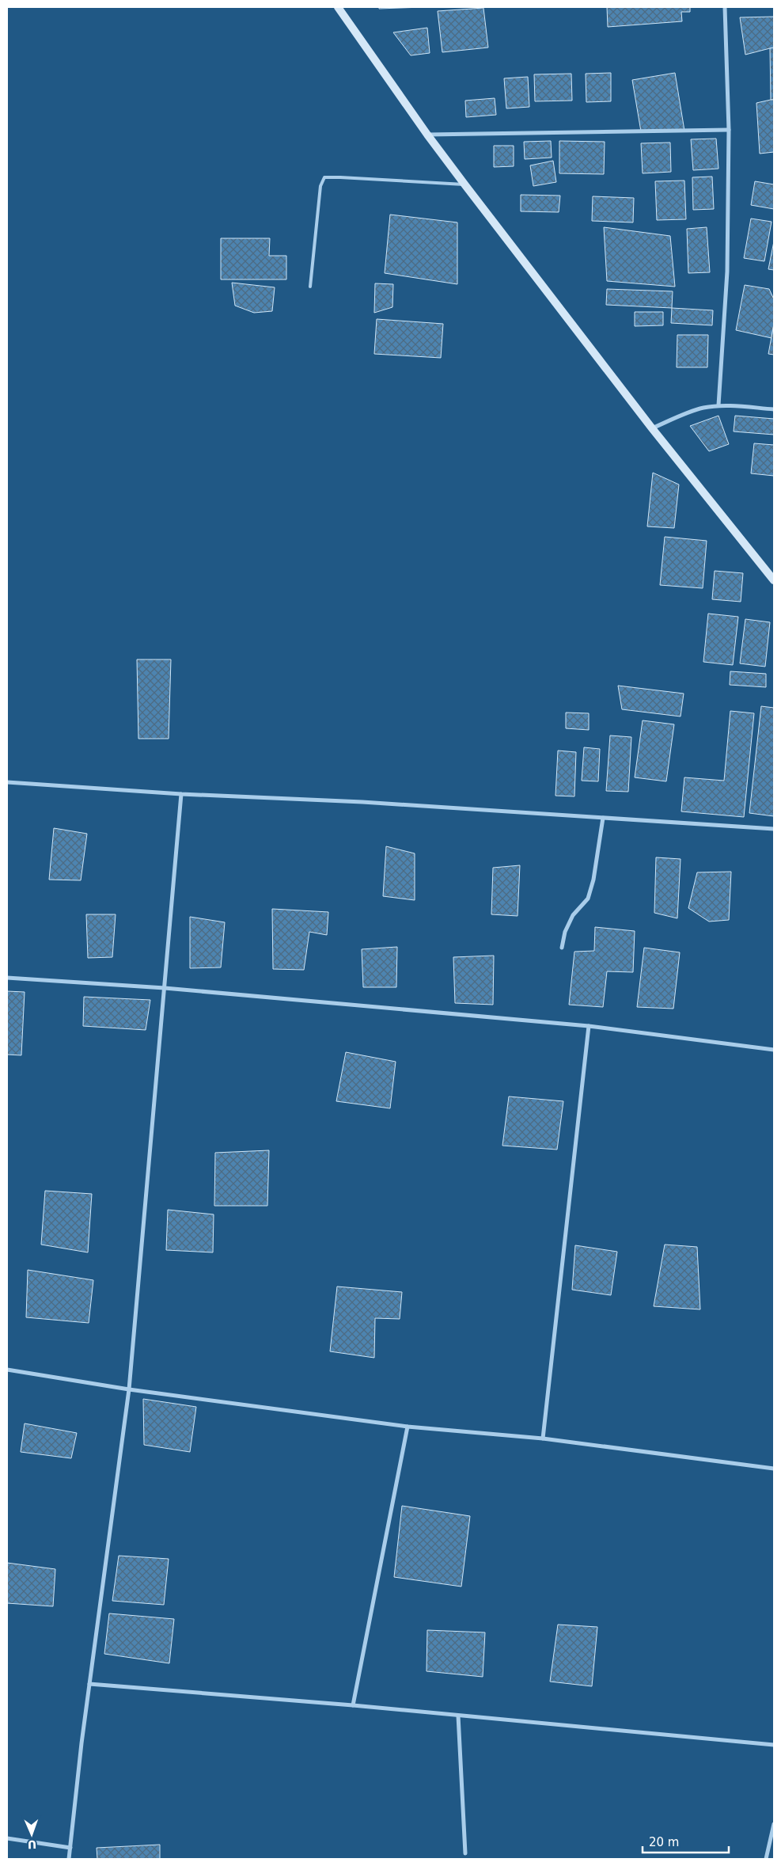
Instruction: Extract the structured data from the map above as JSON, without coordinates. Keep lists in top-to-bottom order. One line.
{"scale_bar":"20 m","north":"bottom"}
